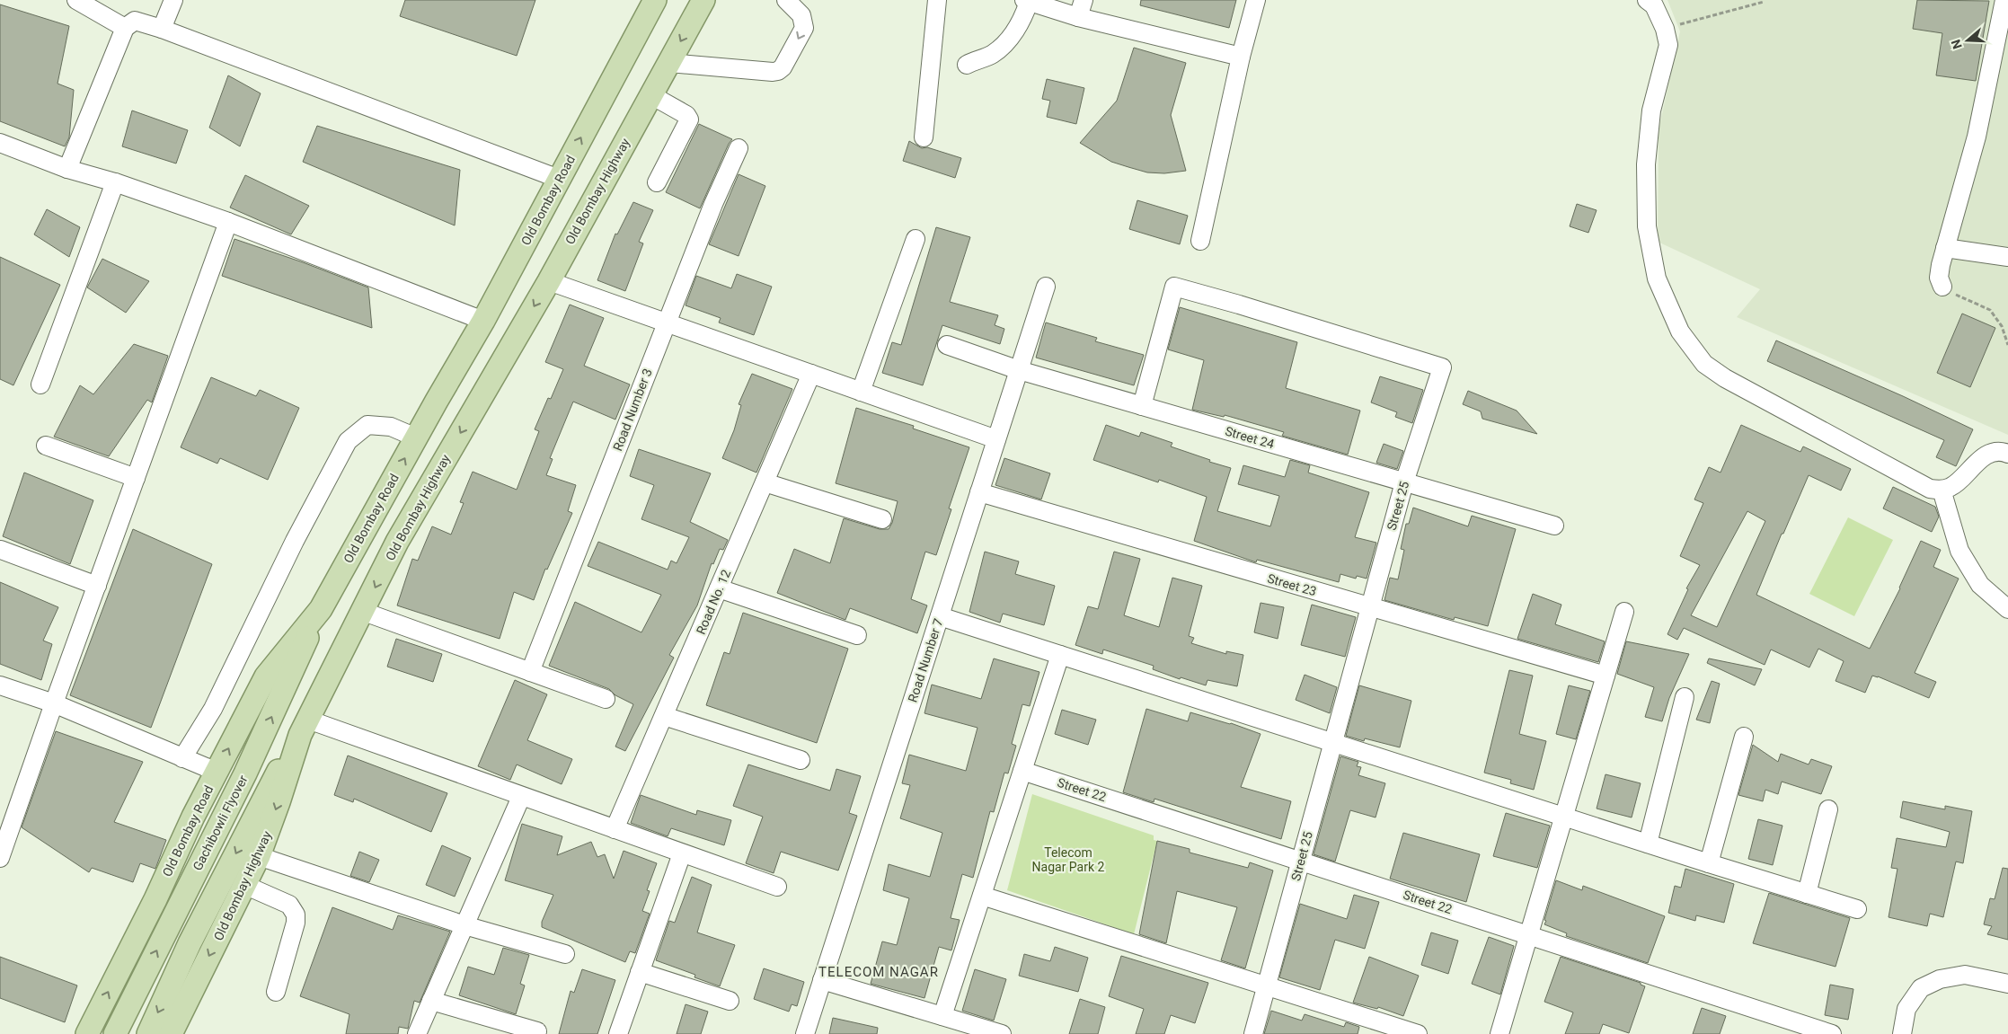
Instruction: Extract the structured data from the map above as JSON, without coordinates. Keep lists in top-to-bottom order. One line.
{"streets":{"main road":["Old Bombay Highway","Old Bombay Road","Gachibowli Flyover"],"street":["Road Number 3","Street 24","Street 25","Street 23","Road No. 12","Road Number 7","Street 22"]},"crossings":[["Old Bombay Road","Gachibowli Flyover"],["Street 24","Street 25"],["Street 24","Road Number 7"],["Street 25","Street 23"],["Street 25","Street 22"],["Street 23","Road Number 7"]],"districts":["TELECOM NAGAR"],"parks":["Telecom Nagar Park 2"],"north":"left"}
